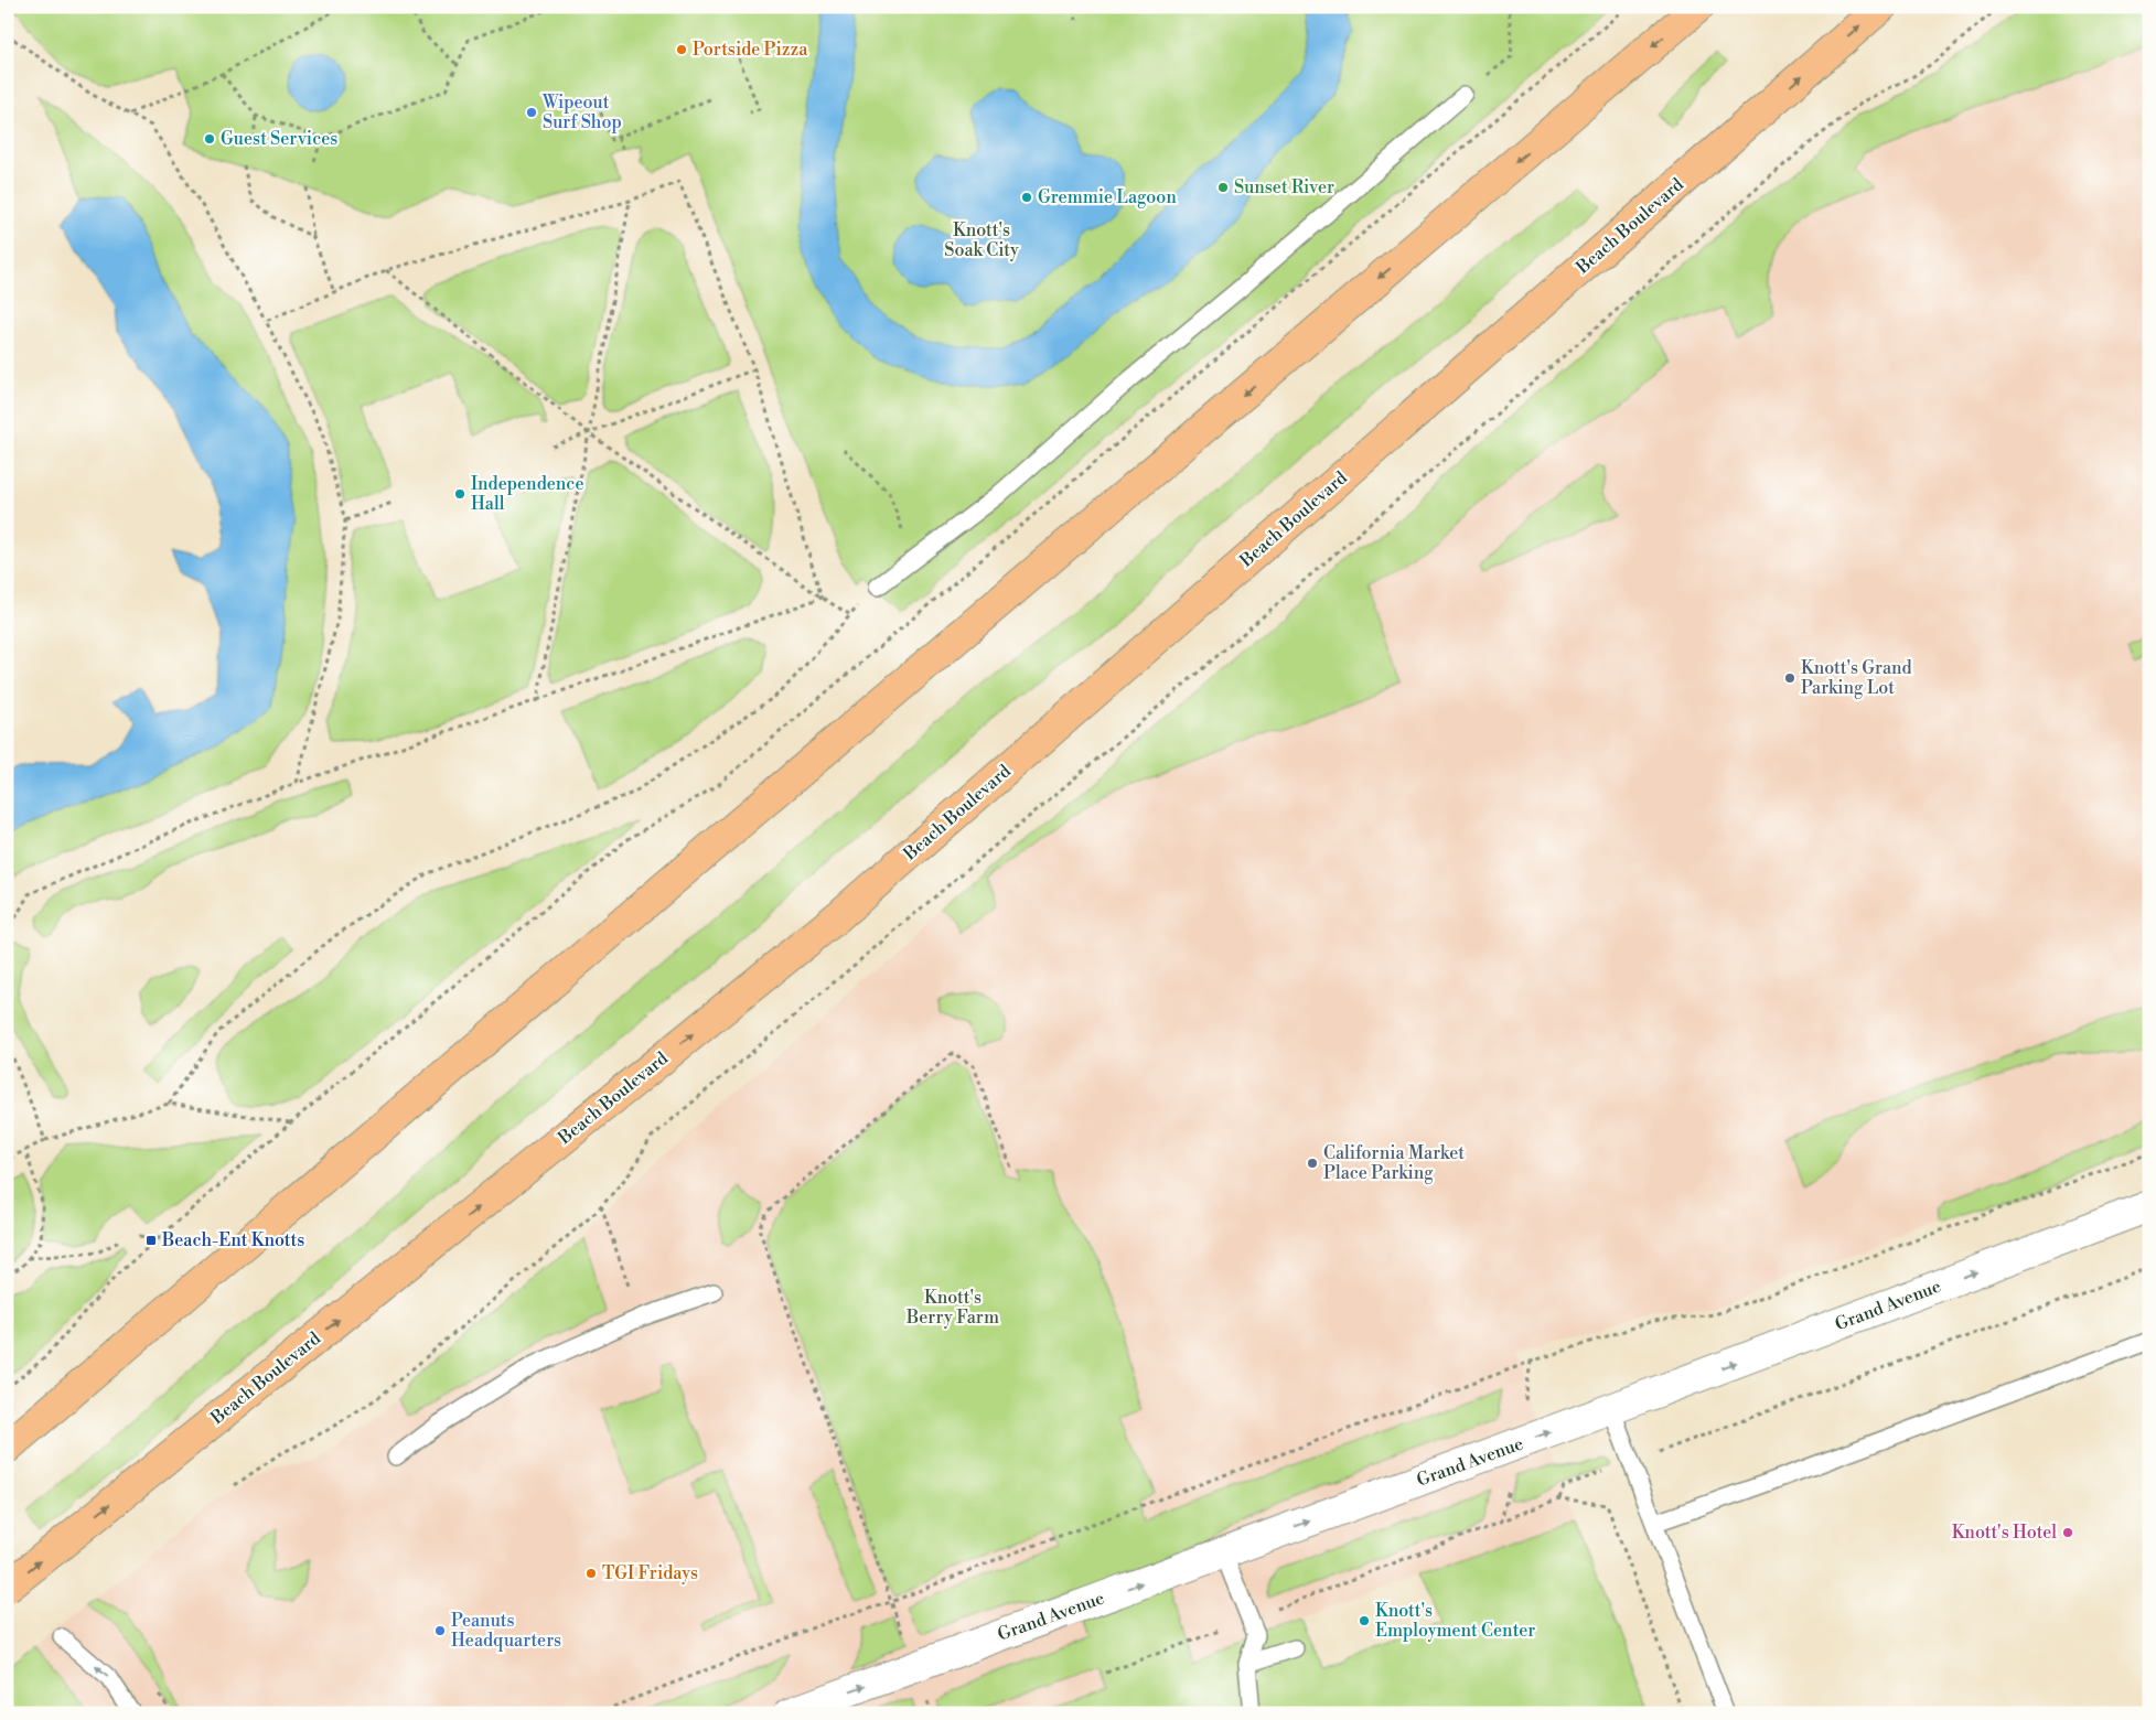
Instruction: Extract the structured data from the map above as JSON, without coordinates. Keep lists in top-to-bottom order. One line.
{"streets":{"main road":["Beach Boulevard"],"street":["Grand Avenue"]},"one_way":["Grand Avenue"],"parks":["Knott's Soak City","Knott's Berry Farm"],"places":{"other":["Portside Pizza","Wipeout Surf Shop","Guest Services","Sunset River","Gremmie Lagoon","Independence Hall","Knott's Grand Parking Lot","California Market Place Parking","Knott's Hotel","TGI Fridays","Knott's Employment Center","Peanuts Headquarters"],"transit":["Beach-Ent Knotts"]}}
